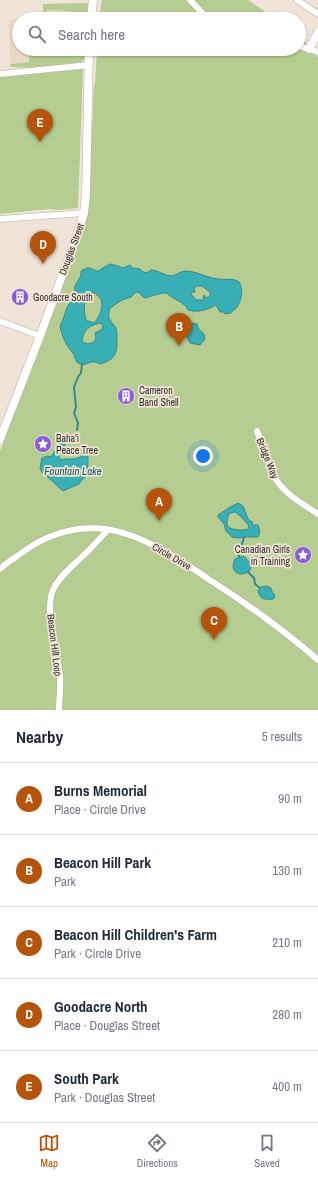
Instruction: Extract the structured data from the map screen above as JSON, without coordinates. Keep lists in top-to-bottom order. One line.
{"streets":{"main road":["Douglas Street"],"street":["Bridge Way","Circle Drive","Beacon Hill Loop"]},"crossings":[["Circle Drive","Beacon Hill Loop"]],"water":["Fountain Lake"],"places":{"building":["Goodacre South","Cameron Band Shell"],"place":["Baha'i Peace Tree","Canadian Girls in Training"]},"page":{"search":"Search here","pins":["E","D","B","A","C"],"heading":["Nearby","5 results"],"list":[{"mark":"A","name":"Burns Memorial","note":"Place · Circle Drive","value":"90 m"},{"mark":"B","name":"Beacon Hill Park","note":"Park","value":"130 m"},{"mark":"C","name":"Beacon Hill Children's Farm","note":"Park · Circle Drive","value":"210 m"},{"mark":"D","name":"Goodacre North","note":"Place · Douglas Street","value":"280 m"},{"mark":"E","name":"South Park","note":"Park · Douglas Street","value":"400 m"}],"nav":["Map","Directions","Saved"]}}
